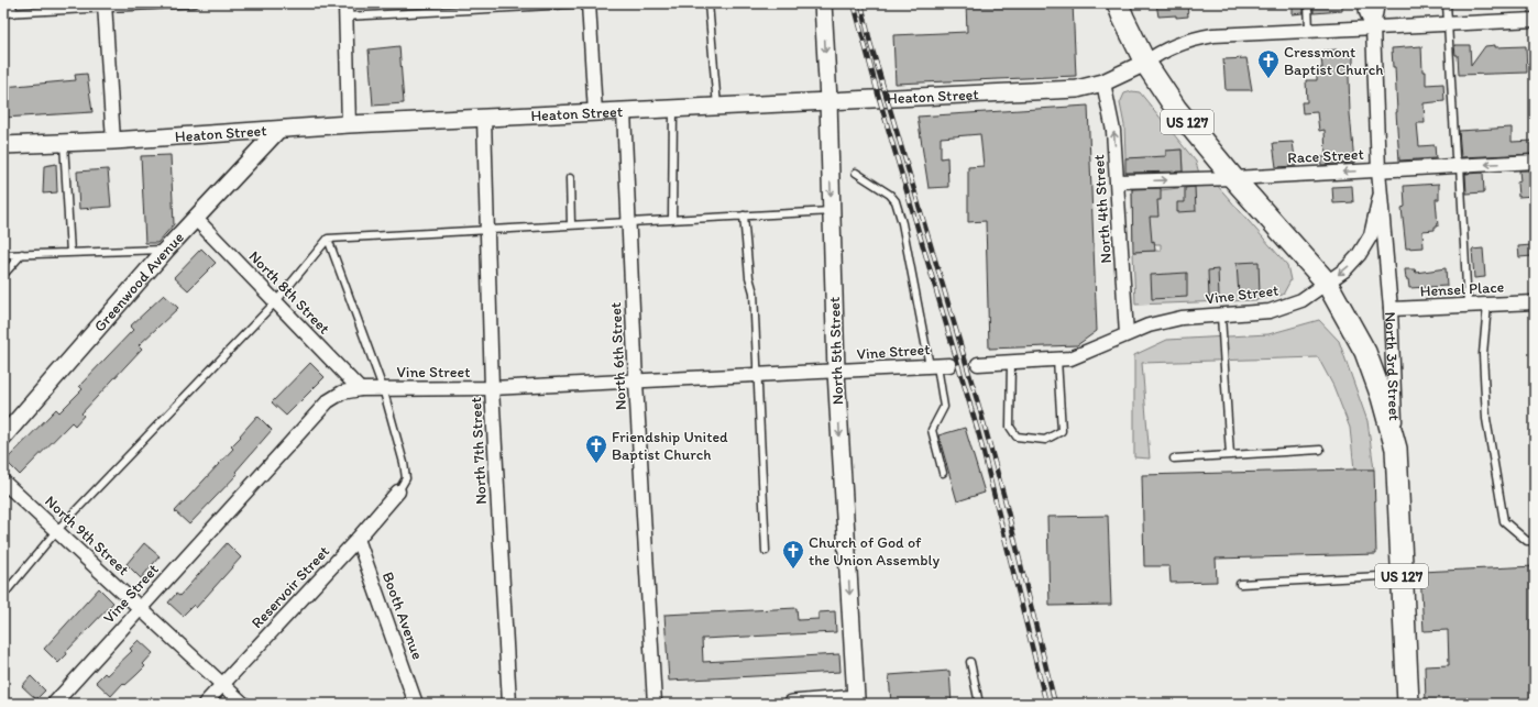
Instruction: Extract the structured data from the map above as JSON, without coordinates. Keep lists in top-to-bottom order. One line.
{"streets":{"highway":["US 127","North 3rd Street"],"street":["Heaton Street","Race Street","North 4th Street","Greenwood Avenue","Hensel Place","North 8th Street","Vine Street","North 5th Street","North 6th Street","North 7th Street","North 9th Street","Reservoir Street","Booth Avenue"]},"crossings":[["Heaton Street","US 127"],["Heaton Street","North 4th Street"],["Heaton Street","Greenwood Avenue"],["Heaton Street","North 5th Street"],["Heaton Street","North 6th Street"],["Heaton Street","North 7th Street"],["US 127","Race Street"],["US 127","Vine Street"],["US 127","North 3rd Street"],["Race Street","North 4th Street"],["Race Street","North 3rd Street"],["North 4th Street","Vine Street"],["Greenwood Avenue","North 8th Street"],["Hensel Place","North 3rd Street"],["North 8th Street","Vine Street"],["Vine Street","North 5th Street"],["Vine Street","North 6th Street"],["Vine Street","North 3rd Street"],["Vine Street","North 7th Street"],["Vine Street","North 9th Street"],["North 9th Street","Reservoir Street"],["Reservoir Street","Booth Avenue"]],"one_way":["North 4th Street","North 5th Street"],"places":{"church":["Cressmont Baptist Church","Friendship United Baptist Church","Church of God of the Union Assembly"]}}
